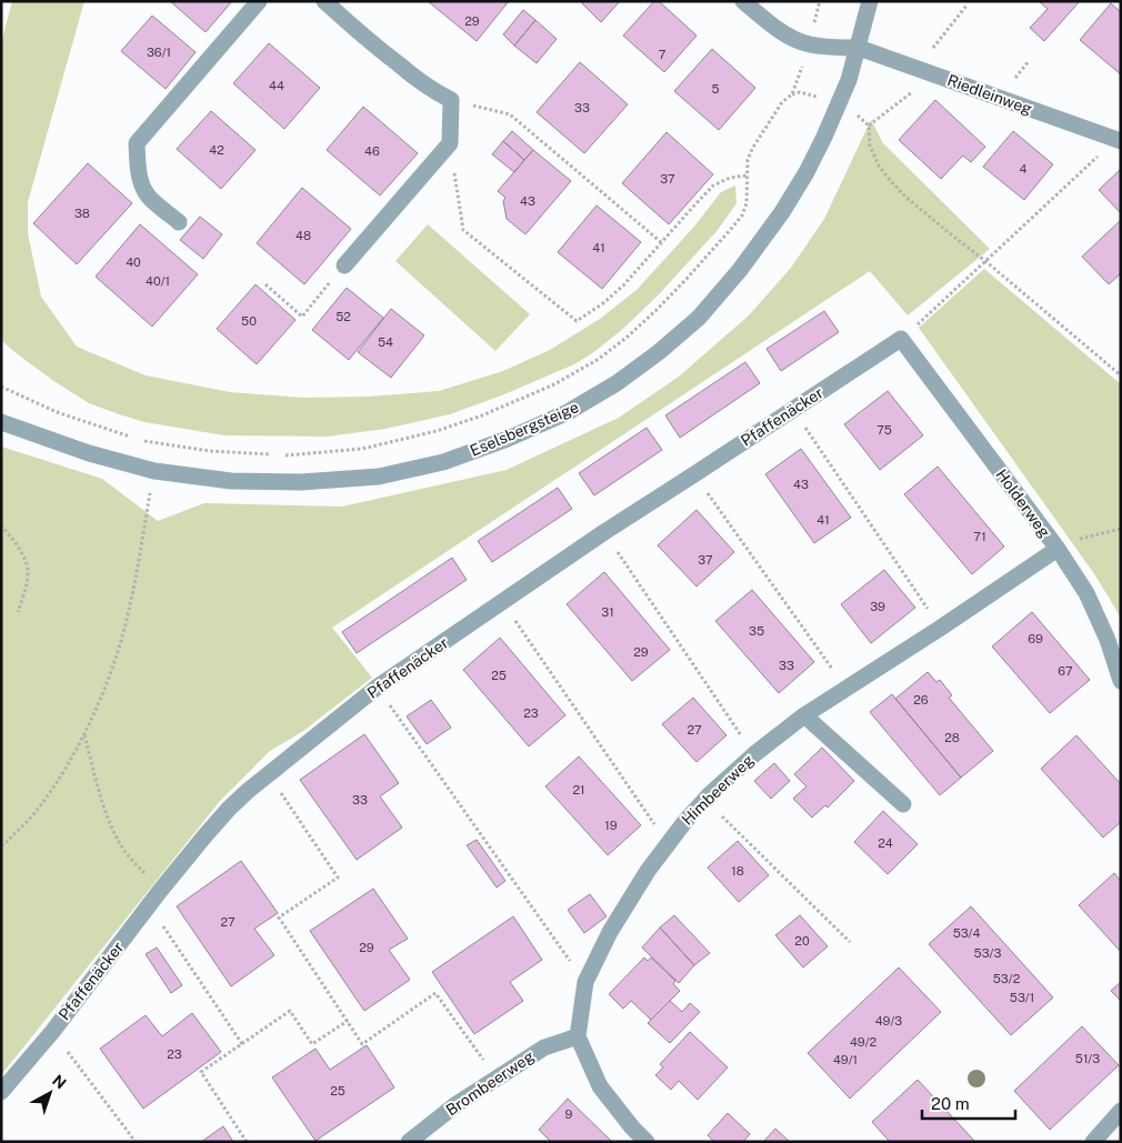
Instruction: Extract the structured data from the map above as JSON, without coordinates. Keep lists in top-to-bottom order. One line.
{"streets":{"street":["Riedleinweg","Pfaffenäcker","Eselsbergsteige","Holderweg","Himbeerweg","Brombeerweg"]},"crossings":[["Riedleinweg","Eselsbergsteige"],["Pfaffenäcker","Holderweg"],["Holderweg","Himbeerweg"],["Himbeerweg","Brombeerweg"]],"house_numbers":["29","36/1","7","44","5","33","42","46","4","37","43","38","48","41","40","40/1","52","50","54","75","43","41","71","37","39","31","35","69","29","33","67","25","26","23","27","28","21","33","19","24","18","27","53/4","20","29","53/3","53/2","53/1","49/3","49/2","23","51/3","49/1","25","9"],"scale_bar":"20 m","north":"top right"}
